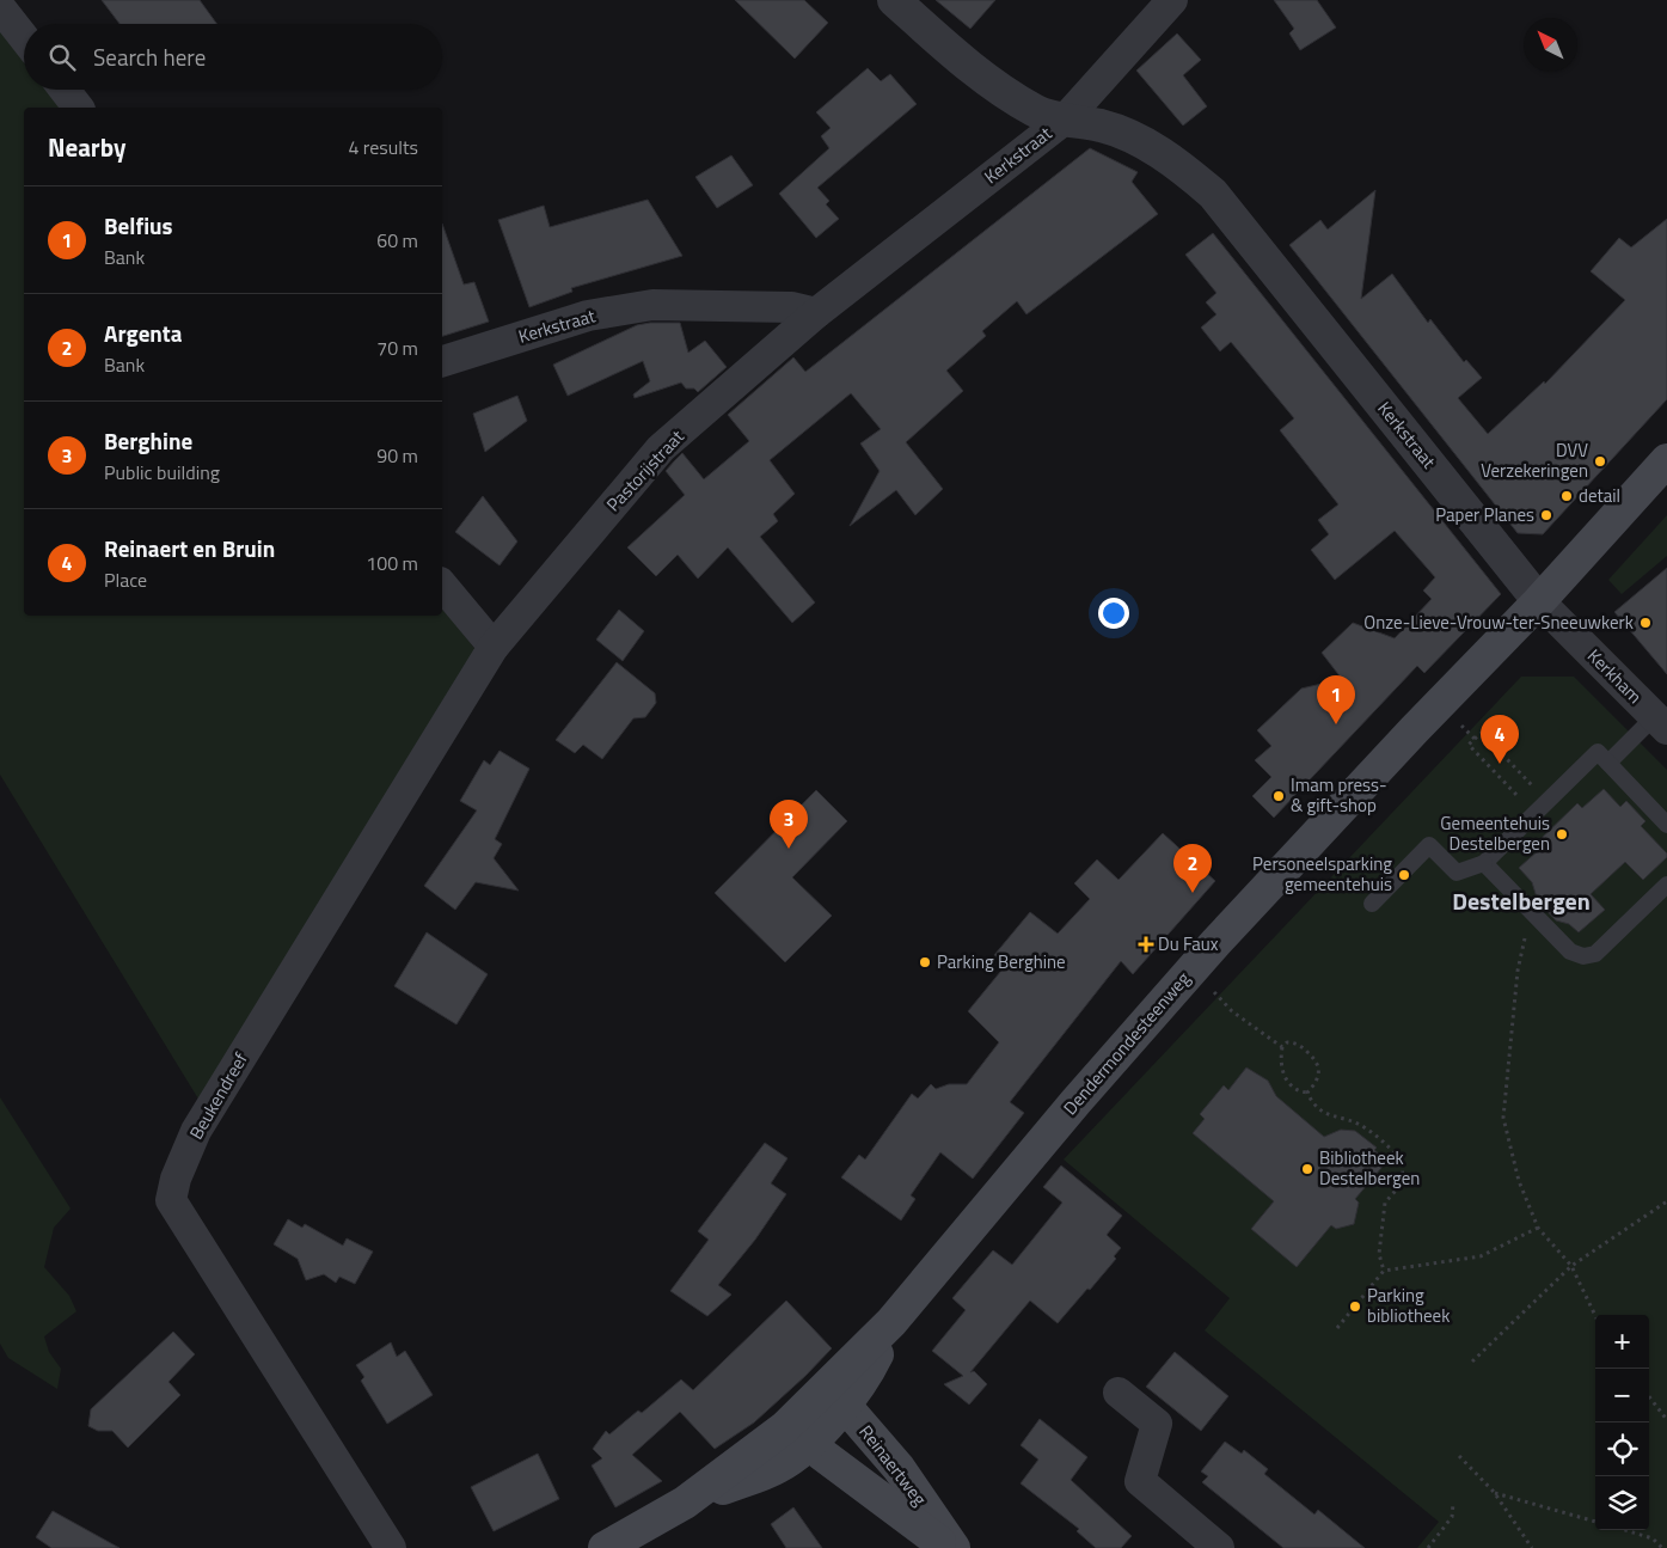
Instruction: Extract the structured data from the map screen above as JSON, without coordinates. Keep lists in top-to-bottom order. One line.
{"streets":{"main road":["Dendermondesteenweg","Reinaertweg"],"street":["Kerkstraat","Pastorijstraat","Kerkham","Beukendreef"]},"crossings":[["Kerkstraat","Pastorijstraat"],["Kerkstraat","Kerkham"],["Kerkstraat","Dendermondesteenweg"],["Pastorijstraat","Beukendreef"],["Kerkham","Dendermondesteenweg"],["Dendermondesteenweg","Reinaertweg"]],"districts":["Destelbergen"],"places":{"other":["DVV Verzekeringen","detail","Paper Planes","Onze-Lieve-Vrouw-ter-Sneeuwkerk","Imam press- & gift-shop","Gemeentehuis Destelbergen","Personeelsparking gemeentehuis","Parking Berghine","Bibliotheek Destelbergen","Parking bibliotheek"],"health":["Du Faux"]},"north":"top left","page":{"search":"Search here","heading":["Nearby","4 results"],"list":[{"mark":"1","name":"Belfius","note":"Bank","value":"60 m"},{"mark":"2","name":"Argenta","note":"Bank","value":"70 m"},{"mark":"3","name":"Berghine","note":"Public building","value":"90 m"},{"mark":"4","name":"Reinaert en Bruin","note":"Place","value":"100 m"}],"pins":["1","4","3","2"],"map_buttons":["+","−"]}}
